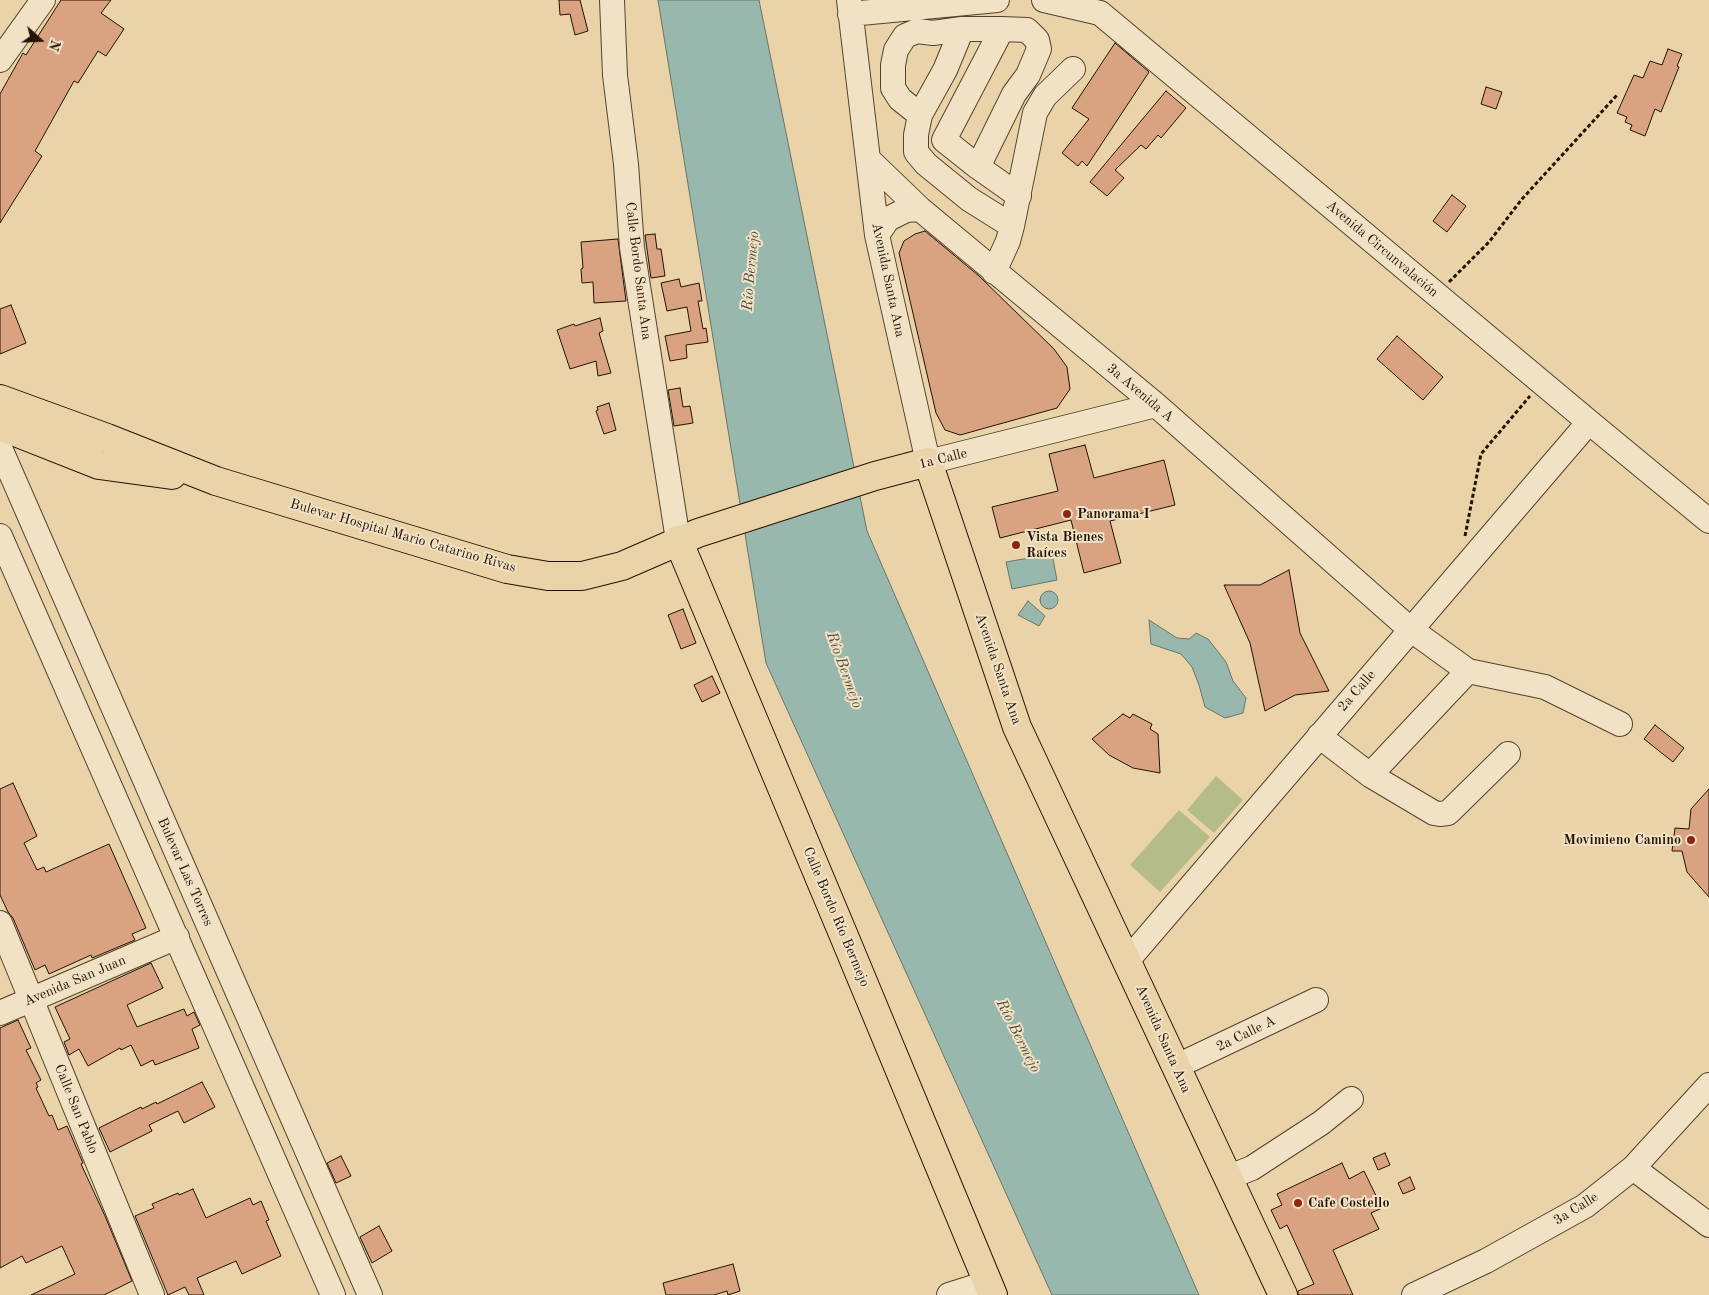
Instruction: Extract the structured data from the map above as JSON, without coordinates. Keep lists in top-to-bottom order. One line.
{"streets":{"main road":["Avenida Santa Ana","1a Calle","Bulevar Hospital Mario Catarino Rivas","Calle Bordo Río Bermejo"],"street":["Avenida Circunvalación","Calle Bordo Santa Ana","3a Avenida A","2a Calle","Bulevar Las Torres","Avenida San Juan","2a Calle A","Calle San Pablo","3a Calle"]},"crossings":[["Avenida Circunvalación","2a Calle"],["Calle Bordo Santa Ana","Bulevar Hospital Mario Catarino Rivas"],["Calle Bordo Santa Ana","Calle Bordo Río Bermejo"],["Avenida Santa Ana","3a Avenida A"],["Avenida Santa Ana","1a Calle"],["Avenida Santa Ana","2a Calle"],["Avenida Santa Ana","2a Calle A"],["3a Avenida A","1a Calle"],["3a Avenida A","2a Calle"],["1a Calle","Bulevar Hospital Mario Catarino Rivas"],["Bulevar Hospital Mario Catarino Rivas","Calle Bordo Río Bermejo"],["Avenida San Juan","Calle San Pablo"]],"water":["Río Bermejo"],"places":["Panorama I","Vista Bienes Raíces","Movimieno Camino","Cafe Costello"],"north":"right"}
